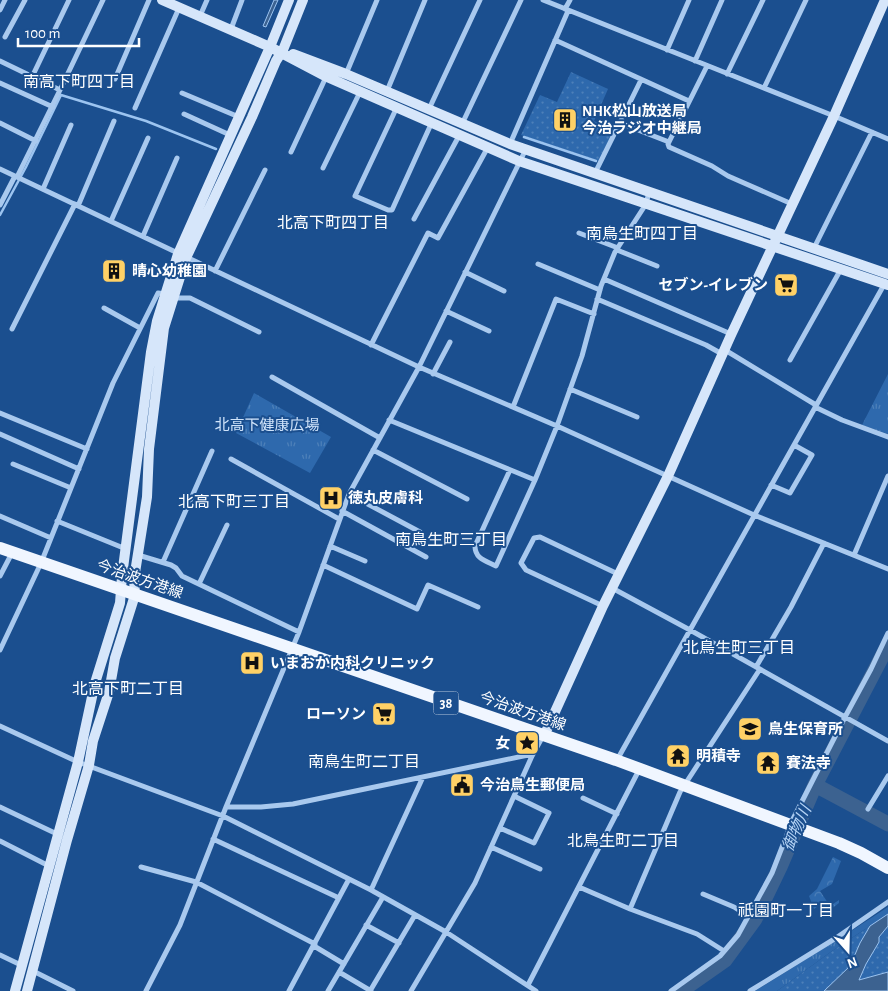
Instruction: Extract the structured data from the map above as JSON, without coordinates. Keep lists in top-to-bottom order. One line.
{"streets":{"main road":["今治波方港線","38"]},"districts":["南高下町四丁目","北高下町四丁目","南鳥生町四丁目","北高下町三丁目","南鳥生町三丁目","北鳥生町三丁目","北高下町二丁目","南鳥生町二丁目","北鳥生町二丁目","祇園町一丁目"],"water":["御物川"],"parks":["北高下健康広場"],"places":{"building":["NHK松山放送局 今治ラジオ中継局","晴心幼稚園"],"supermarket":["セブン-イレブン","ローソン"],"hospital":["徳丸皮膚科","いまおか内科クリニック"],"school or university":["鳥生保育所"],"place":["女"],"temple":["明積寺","賽法寺"],"public building":["今治鳥生郵便局"]},"scale_bar":"100 m","north":"bottom"}
